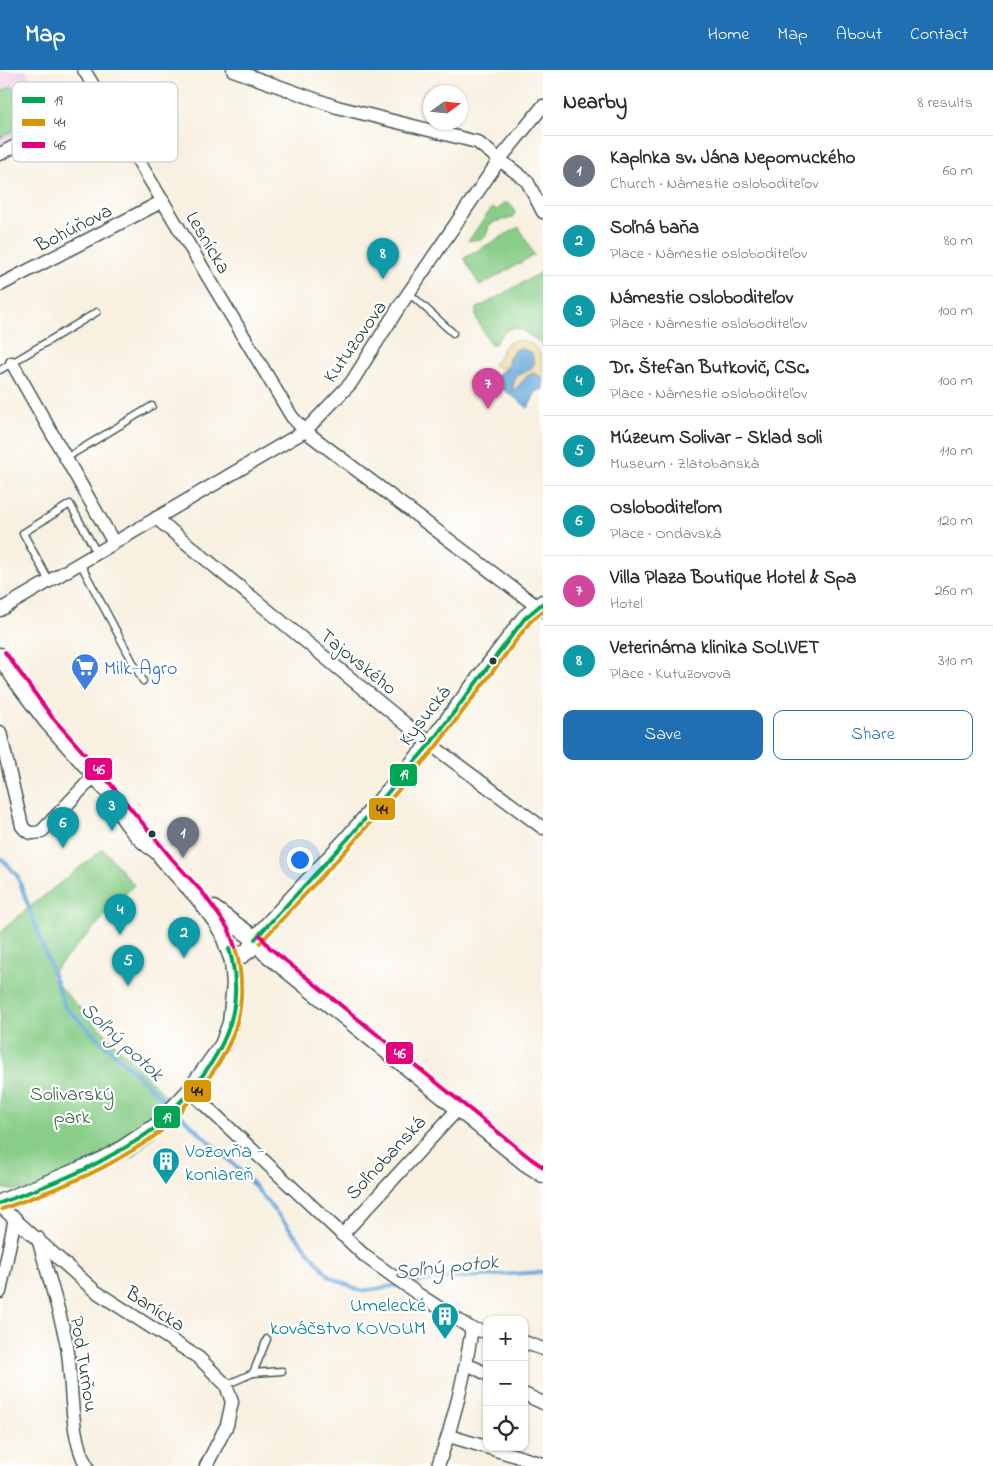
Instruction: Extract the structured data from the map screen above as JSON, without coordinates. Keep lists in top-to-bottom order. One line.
{"streets":{"street":["Bohúňova","Lesnícka","Kutuzovova","Tajovského","Kysucká","Soľnobanská","Banícka","Pod Turňou"]},"crossings":[["Bohúňova","Lesnícka"],["Lesnícka","Kutuzovova"],["Lesnícka","Kysucká"],["Kutuzovova","Tajovského"],["Tajovského","Kysucká"],["Kysucká","Soľnobanská"],["Banícka","Pod Turňou"]],"water":["Soľný potok"],"parks":["Solivarský park"],"places":{"supermarket":["Milk-Agro"],"building":["Vozovňa - koniareň","Umelecké kováčstvo KOVOUM"]},"lines":["transit line 19","transit line 44","transit line 46"],"legend":["19","44","46"],"north":"right","page":{"header":"Map","nav":["Home","Map","About","Contact"],"heading":["Nearby","8 results"],"list":[{"mark":"1","name":"Kaplnka sv. Jána Nepomuckého","note":"Church · Námestie osloboditeľov","value":"60 m"},{"mark":"2","name":"Soľná baňa","note":"Place · Námestie osloboditeľov","value":"80 m"},{"mark":"3","name":"Námestie Osloboditeľov","note":"Place · Námestie osloboditeľov","value":"100 m"},{"mark":"4","name":"Dr. Štefan Butkovič, CSc.","note":"Place · Námestie osloboditeľov","value":"100 m"},{"mark":"5","name":"Múzeum Solivar - Sklad soli","note":"Museum · Zlatobanská","value":"110 m"},{"mark":"6","name":"Osloboditeľom","note":"Place · Ondavská","value":"120 m"},{"mark":"7","name":"Villa Plaza Boutique Hotel & Spa","note":"Hotel","value":"260 m"},{"mark":"8","name":"Veterinárna klinika SOLIVET","note":"Place · Kutuzovova","value":"310 m"}],"pins":["8","7","3","6","1","4","2","5"],"buttons":["Save","Share"],"map_buttons":["+","−"]}}
